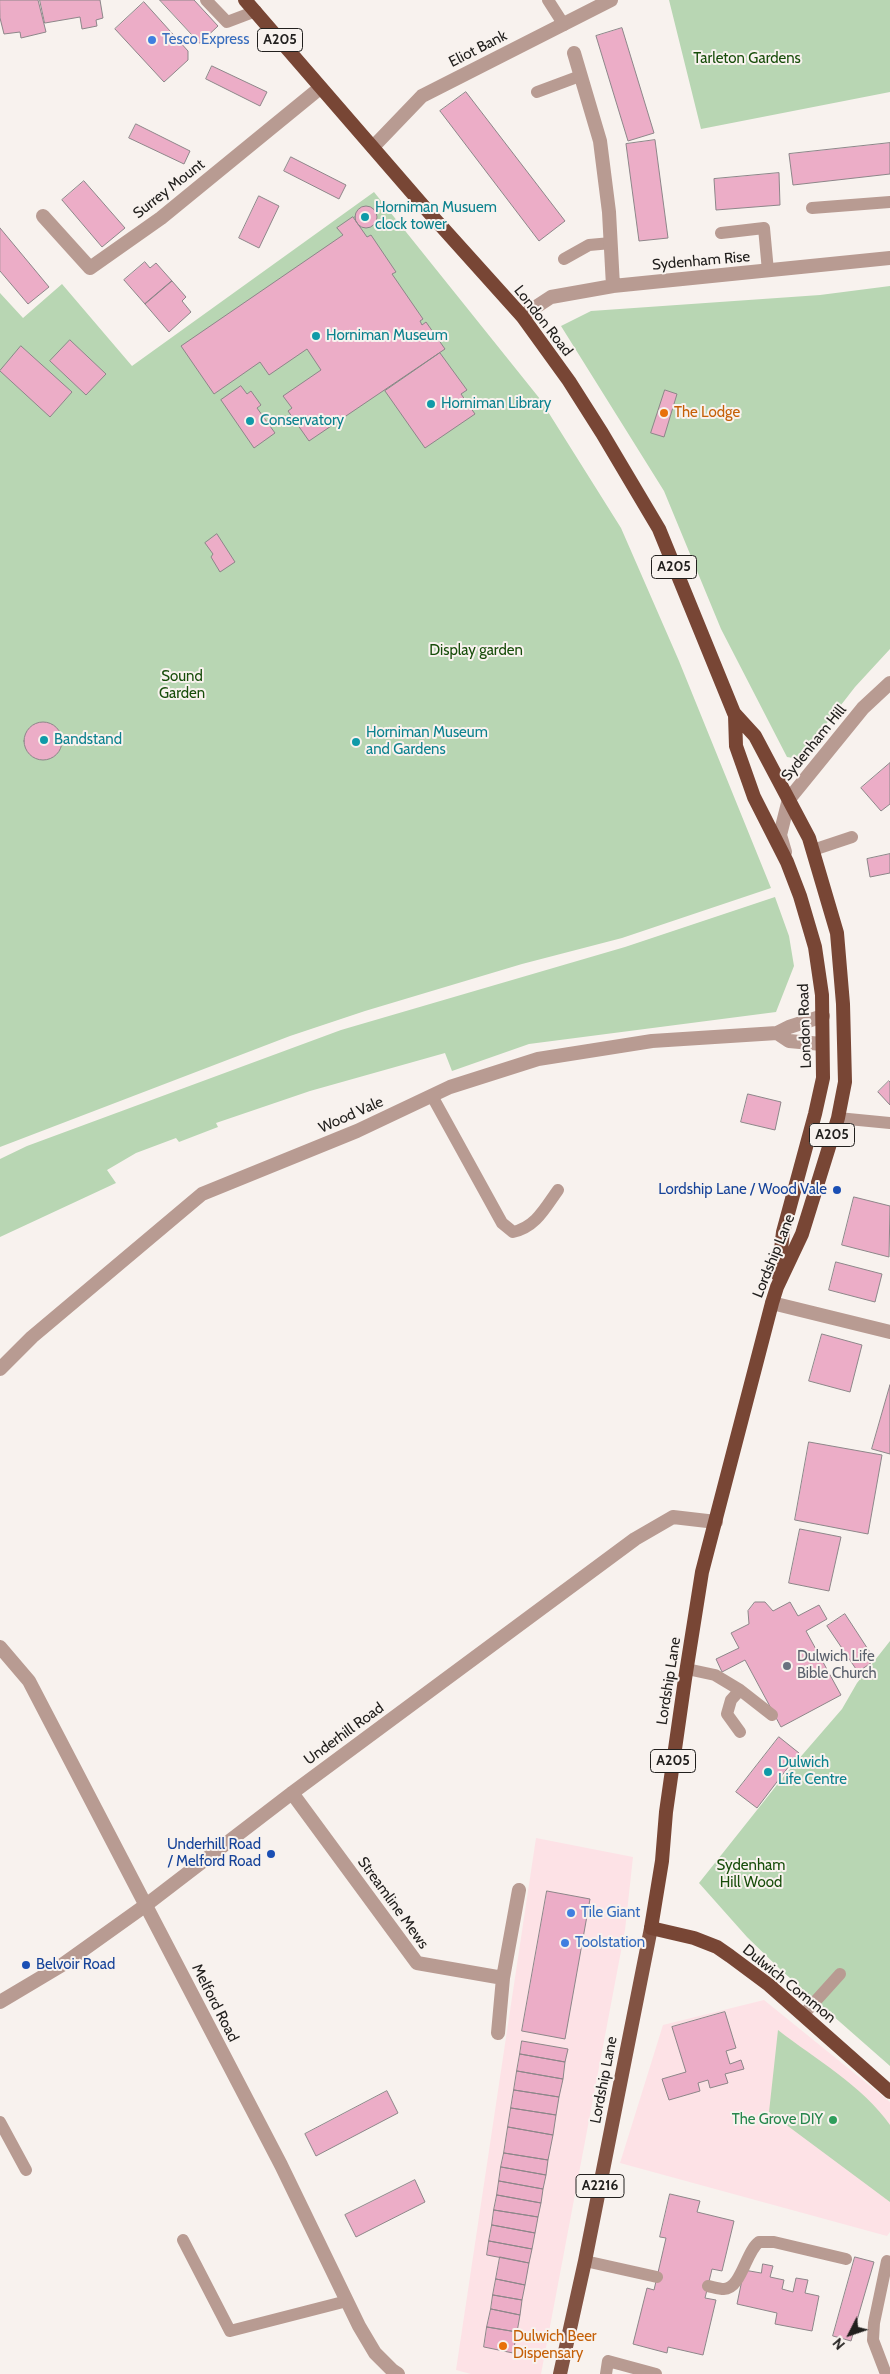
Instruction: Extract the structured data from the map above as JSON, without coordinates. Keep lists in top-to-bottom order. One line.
{"streets":{"highway":["A205","London Road","Lordship Lane","Dulwich Common"],"main road":["A2216"],"street":["Eliot Bank","Surrey Mount","Sydenham Rise","Sydenham Hill","Wood Vale","Underhill Road","Streamline Mews","Melford Road"]},"crossings":[["Eliot Bank","London Road"],["Surrey Mount","London Road"],["Sydenham Rise","London Road"],["London Road","Sydenham Hill"],["London Road","Wood Vale"],["London Road","Lordship Lane"],["Lordship Lane","Underhill Road"],["Lordship Lane","Dulwich Common"],["Underhill Road","Streamline Mews"],["Underhill Road","Melford Road"]],"parks":["Tarleton Gardens","Display garden","Sound Garden","Sydenham Hill Wood"],"places":["Tesco Express","Horniman Musuem clock tower","Horniman Museum","Horniman Library","The Lodge","Conservatory","Bandstand","Horniman Museum and Gardens","Lordship Lane / Wood Vale","Dulwich Life Bible Church","Dulwich Life Centre","Underhill Road / Melford Road","Tile Giant","Toolstation","Belvoir Road","The Grove DIY","Dulwich Beer Dispensary"],"north":"bottom left"}
